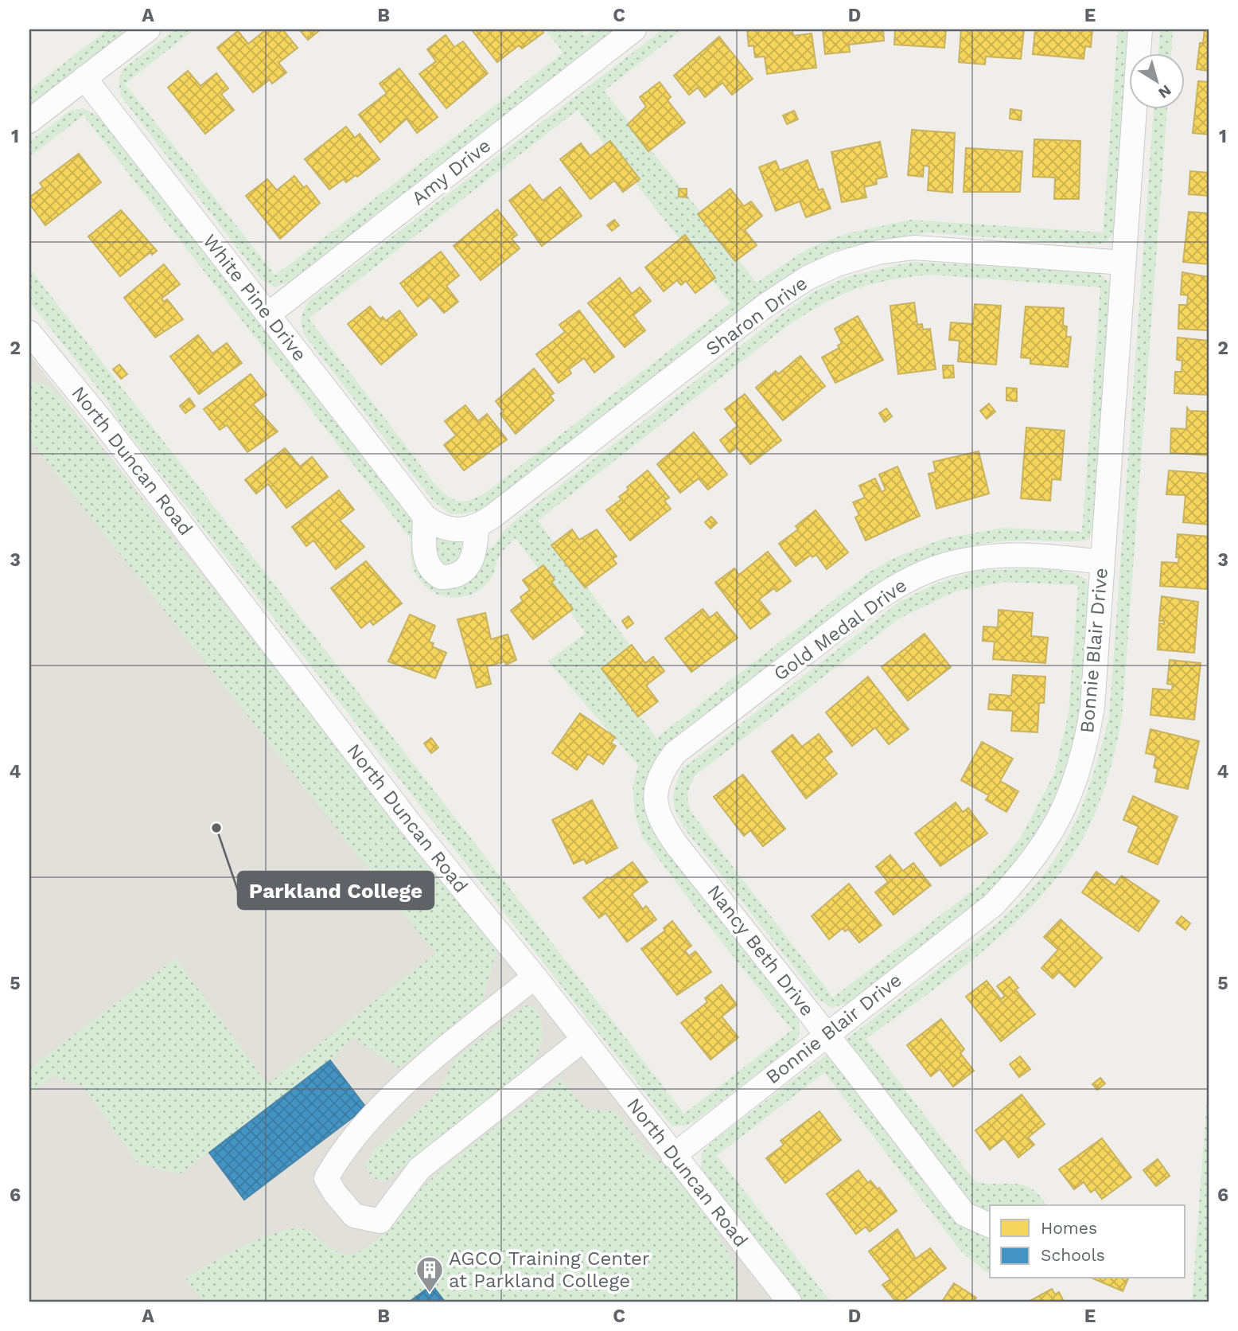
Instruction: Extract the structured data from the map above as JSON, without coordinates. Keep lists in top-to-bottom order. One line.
{"streets":{"street":["Amy Drive","White Pine Drive","Sharon Drive","North Duncan Road","Gold Medal Drive","Bonnie Blair Drive","Nancy Beth Drive"]},"crossings":[["Amy Drive","White Pine Drive"],["White Pine Drive","Sharon Drive"],["Sharon Drive","Bonnie Blair Drive"],["North Duncan Road","Bonnie Blair Drive"],["Gold Medal Drive","Bonnie Blair Drive"],["Gold Medal Drive","Nancy Beth Drive"],["Bonnie Blair Drive","Nancy Beth Drive"]],"places":{"other":["Parkland College"],"building":["AGCO Training Center at Parkland College"]},"legend":["Homes","Schools"],"north":"bottom right","grid":{"columns":["A","B","C","D","E"],"rows":["1","2","3","4","5","6"]}}
